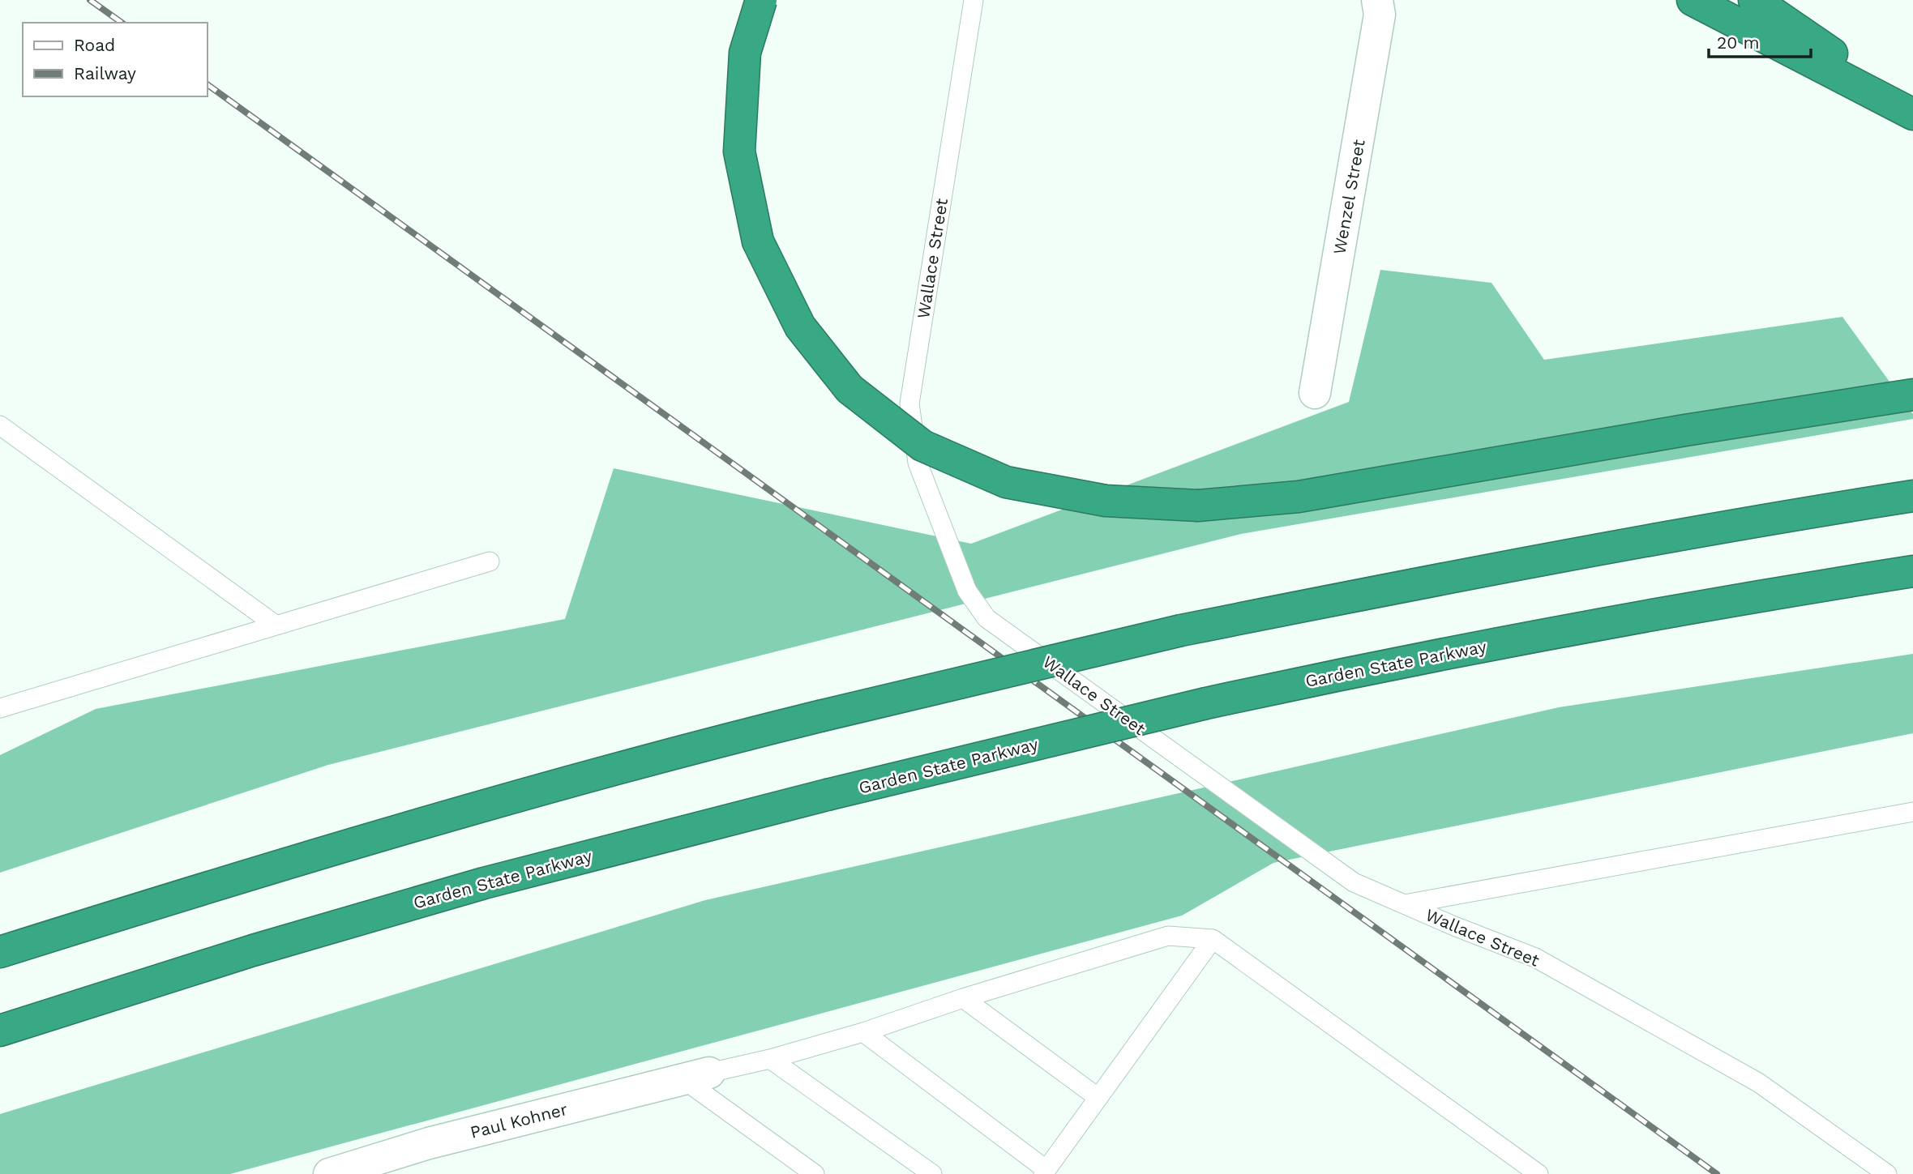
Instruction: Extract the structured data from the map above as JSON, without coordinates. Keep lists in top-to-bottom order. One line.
{"streets":{"highway":["Garden State Parkway"],"street":["Wenzel Street","Paul Kohner"],"lane":["Wallace Street"]},"legend":["Road","Railway"],"scale_bar":"20 m"}
